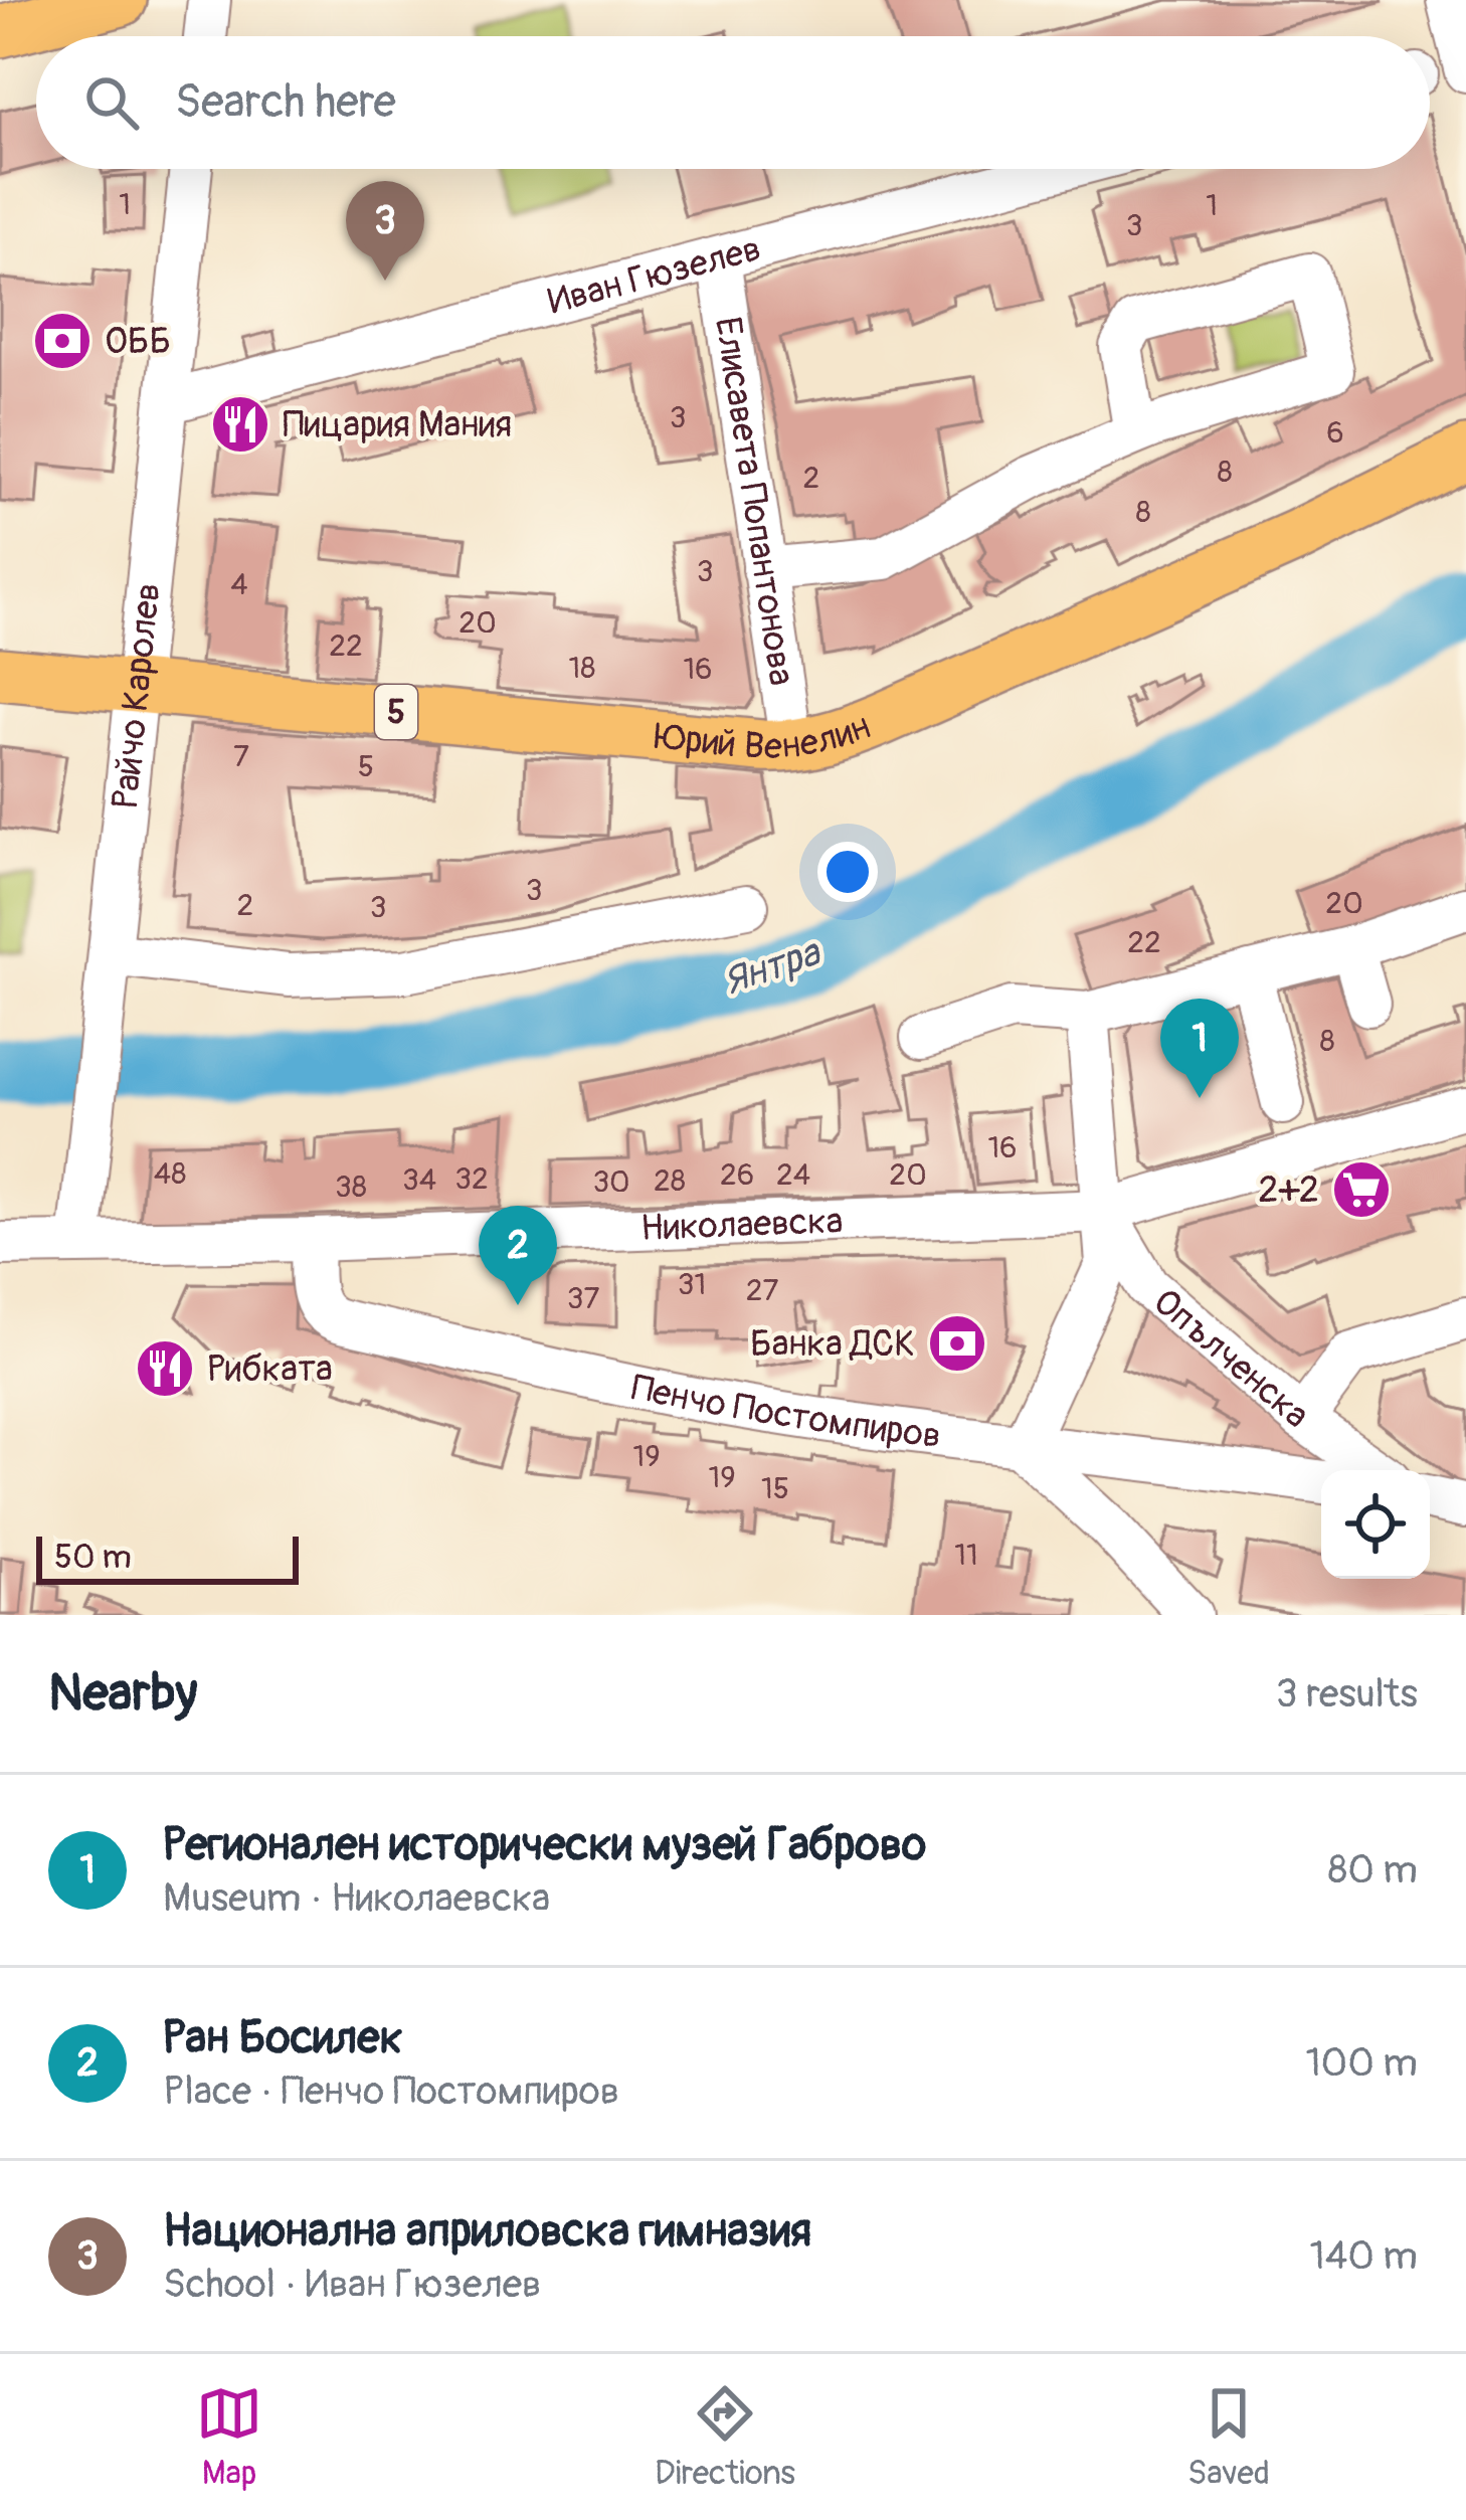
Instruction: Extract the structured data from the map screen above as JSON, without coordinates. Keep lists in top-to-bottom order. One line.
{"streets":{"main road":["5","Юрий Венелин"],"street":["Иван Гюзелев","Елисавета Попантонова","Райчо Каролев","Николаевска","Опълченска","Пенчо Постомпиров"]},"crossings":[["Иван Гюзелев","Елисавета Попантонова"],["Иван Гюзелев","Райчо Каролев"],["Елисавета Попантонова","Юрий Венелин"],["Райчо Каролев","Юрий Венелин"],["Райчо Каролев","Николаевска"],["Николаевска","Опълченска"],["Николаевска","Пенчо Постомпиров"]],"water":["Янтра"],"places":{"bank":["ОББ","Банка ДСК"],"restaurant":["Пицария Мания","Рибката"],"supermarket":["2+2"]},"house_numbers":["1","1","3","3","6","8","2","8","3","4","20","22","18","16","7","5","3","20","2","3","22","8","16","48","26","24","20","32","34","28","30","38","31","27","37","19","19","15","11"],"scale_bar":"50 m","page":{"search":"Search here","pins":["3","1","2"],"scale":"50 m","heading":["Nearby","3 results"],"list":[{"mark":"1","name":"Регионален исторически музей Габрово","note":"Museum · Николаевска","value":"80 m"},{"mark":"2","name":"Ран Босилек","note":"Place · Пенчо Постомпиров","value":"100 m"},{"mark":"3","name":"Национална априловска гимназия","note":"School · Иван Гюзелев","value":"140 m"}],"nav":["Map","Directions","Saved"]}}
